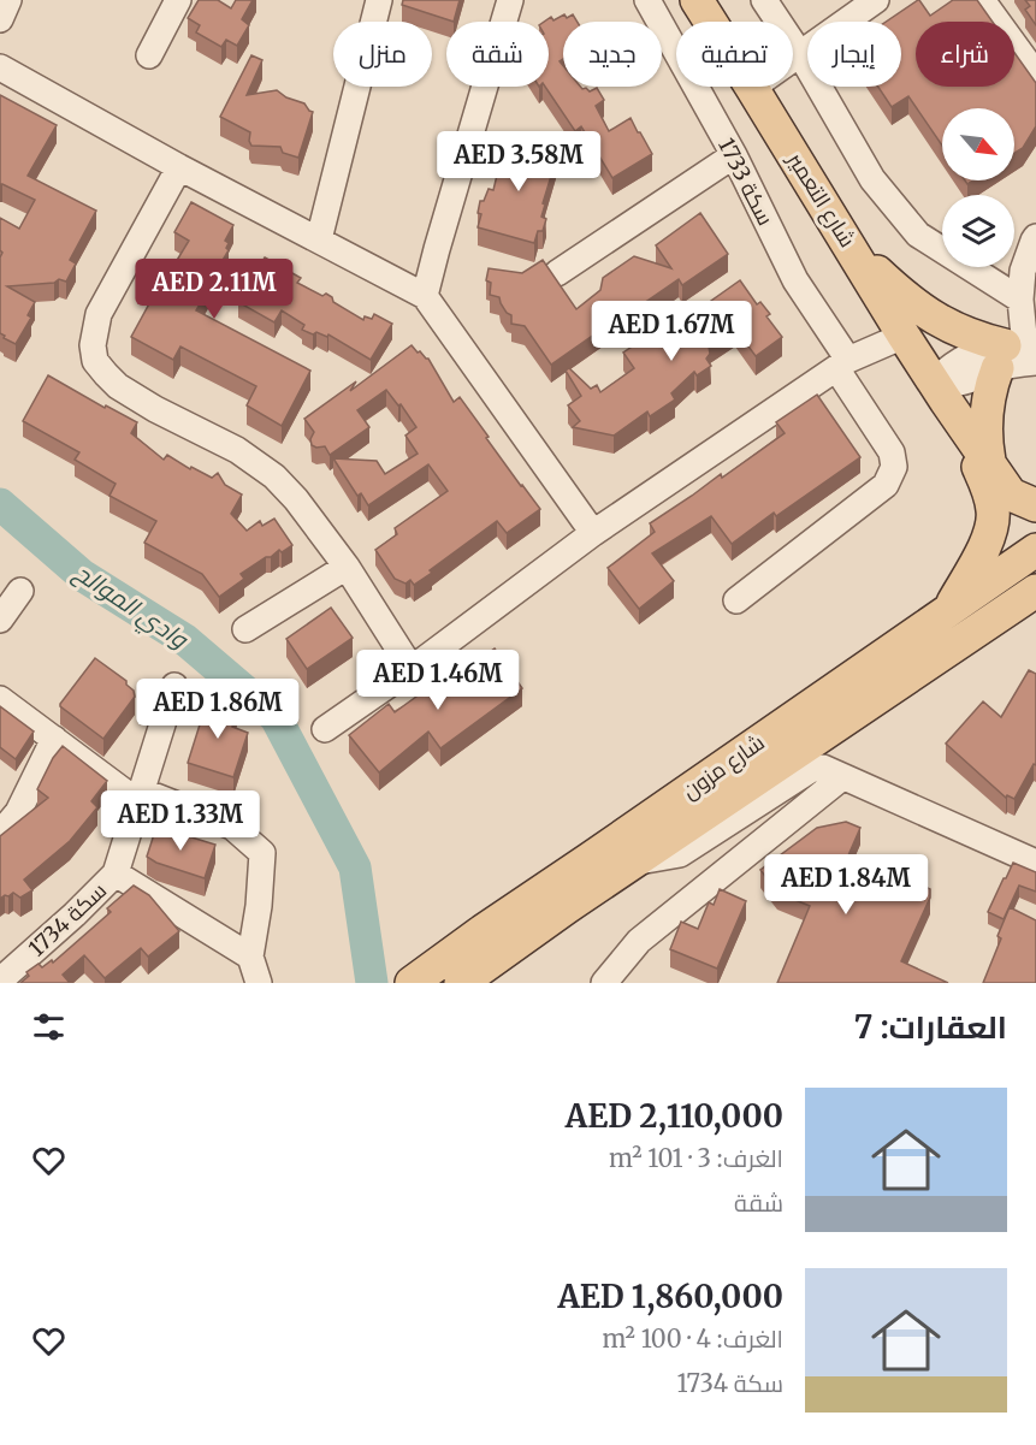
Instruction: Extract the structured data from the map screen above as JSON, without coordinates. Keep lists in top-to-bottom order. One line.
{"streets":{"main road":["شارع التعمير","شارع مزون"],"street":["سكة 1733","سكة 1734"]},"crossings":[["شارع التعمير","شارع مزون"]],"water":["وادي الموالح"],"north":"bottom right","page":{"chip":["شراء","إيجار","تصفية","جديد","شقة","منزل"],"price":["AED 3.58M","AED 2.11M","AED 1.67M","AED 1.46M","AED 1.86M","AED 1.33M","AED 1.84M"],"heading":"العقارات: 7","list":[{"name":"AED 2,110,000","note":"الغرف: 3 · 101 m² · شقة"},{"name":"AED 1,860,000","note":"الغرف: 4 · 100 m² · سكة 1734"}]}}
